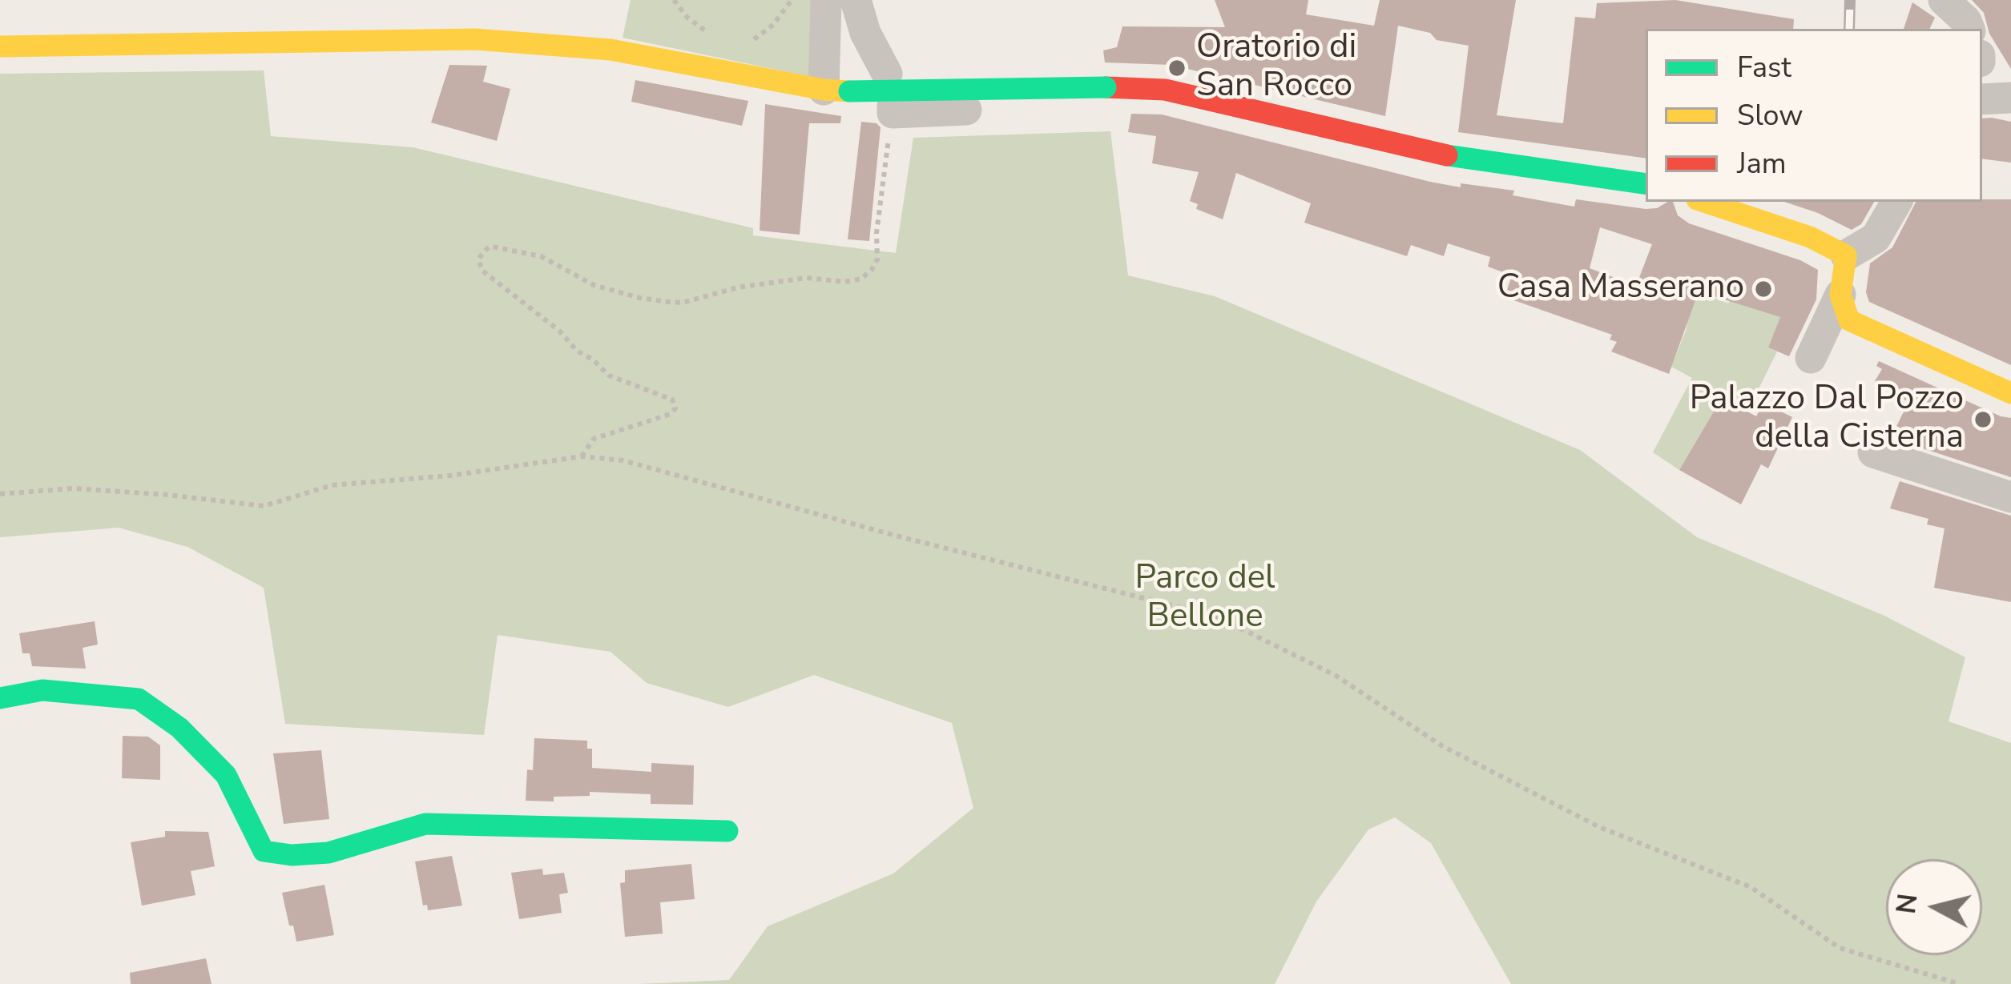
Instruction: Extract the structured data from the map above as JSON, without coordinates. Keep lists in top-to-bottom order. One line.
{"parks":["Parco del Bellone"],"places":["Oratorio di San Rocco","Casa Masserano","Palazzo Dal Pozzo della Cisterna"],"legend":["Fast","Slow","Jam"],"north":"left"}
